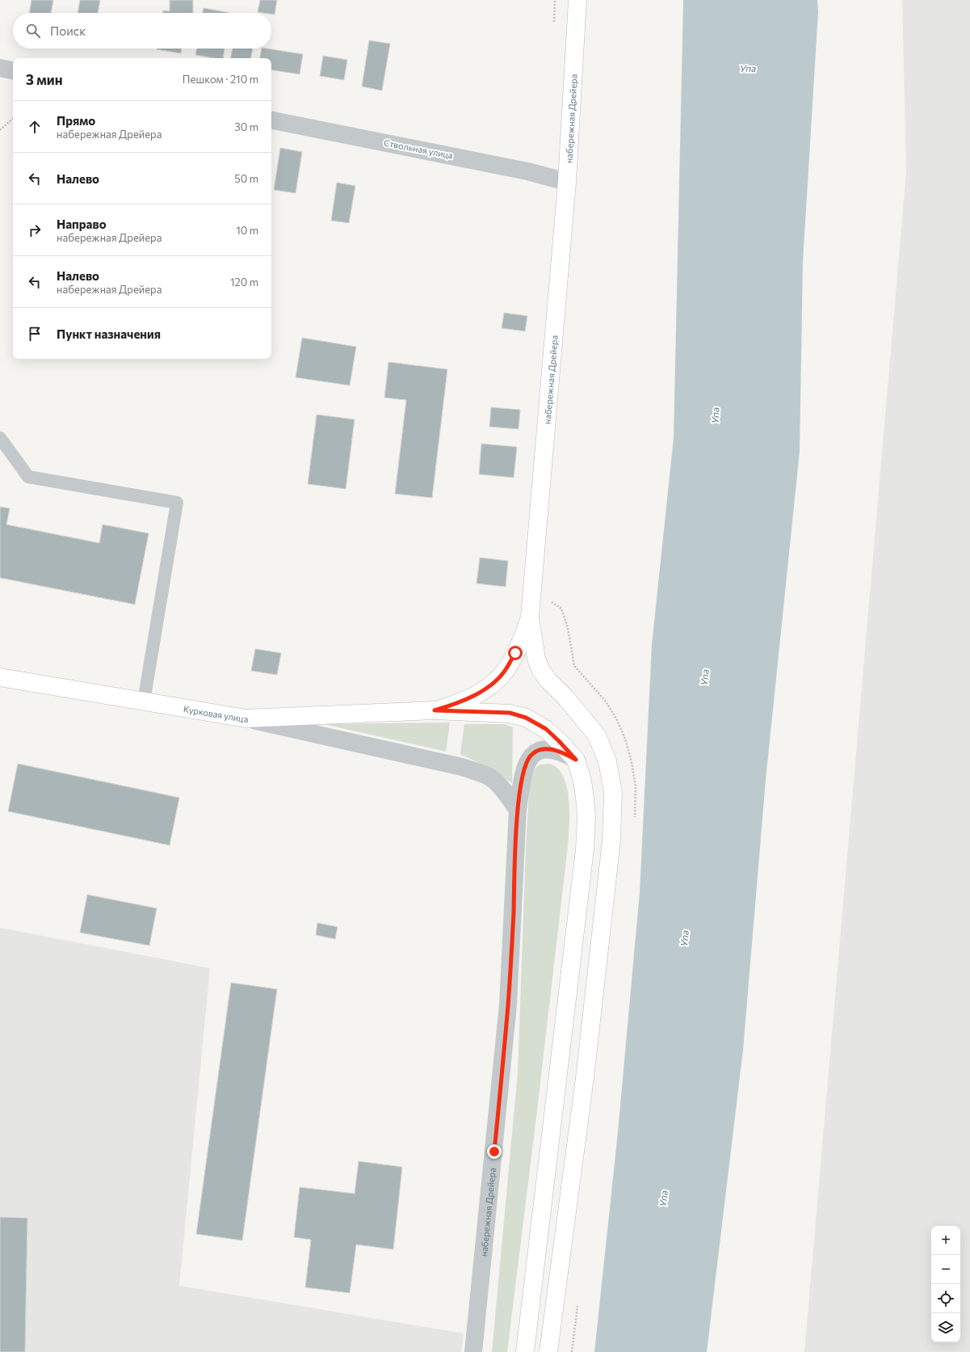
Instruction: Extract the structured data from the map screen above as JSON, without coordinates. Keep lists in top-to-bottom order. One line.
{"streets":{"main road":["набережная Дрейера","Курковая улица"],"street":["Ствольная улица"]},"crossings":[["набережная Дрейера","Ствольная улица"],["набережная Дрейера","Курковая улица"]],"water":["Упа"],"page":{"search":"Поиск","heading":["3 мин","Пешком · 210 m"],"list":[["Прямо","набережная Дрейера","30 m"],["Налево","50 m"],["Направо","набережная Дрейера","10 m"],["Налево","набережная Дрейера","120 m"],"Пункт назначения"],"map_buttons":["+","−"]}}
